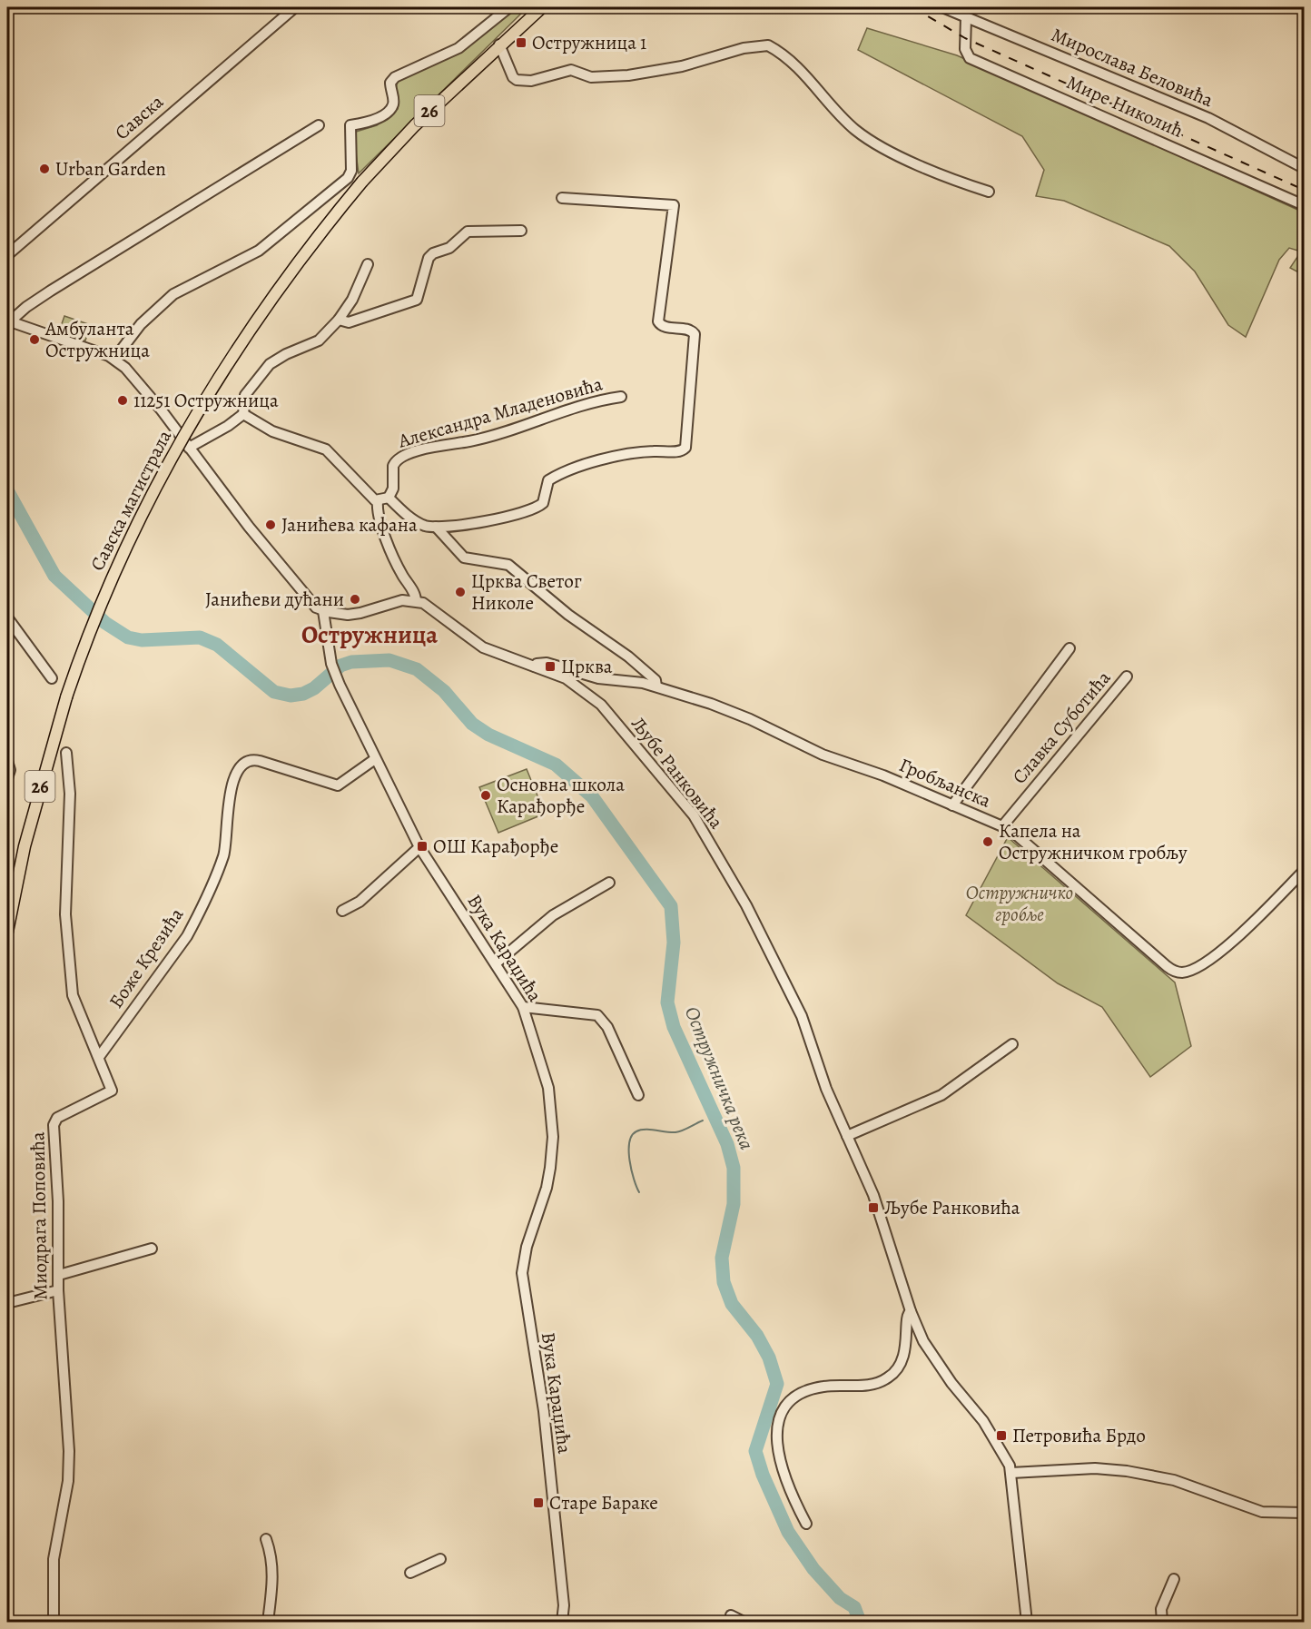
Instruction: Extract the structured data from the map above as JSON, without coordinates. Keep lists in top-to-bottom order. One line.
{"streets":{"main road":["26","Савска магистрала"],"street":["Мирослава Беловића","Мире Николић","Савска","Александра Младеновића","Славка Суботића","Љубе Ранковића","Гробљанска","Вука Караџића","Боже Крезића","Миодрага Поповића"]},"crossings":[["Мирослава Беловића","Мире Николић"],["Славка Суботића","Гробљанска"],["Љубе Ранковића","Гробљанска"],["Вука Караџића","Боже Крезића"],["Боже Крезића","Миодрага Поповића"]],"districts":["Остружница"],"water":["Остружничка река"],"parks":["Остружничко гробље"],"places":{"transit":["Остружница 1","Црква","ОШ Карађорђе","Љубе Ранковића","Петровића Брдо","Старе Бараке"],"other":["Urban Garden","Амбуланта Остружница","11251 Остружница","Јанићева кафана","Црква Светог Николе","Јанићеви дућани","Основна школа Карађорђе","Капела на Остружничком гробљу"]}}
